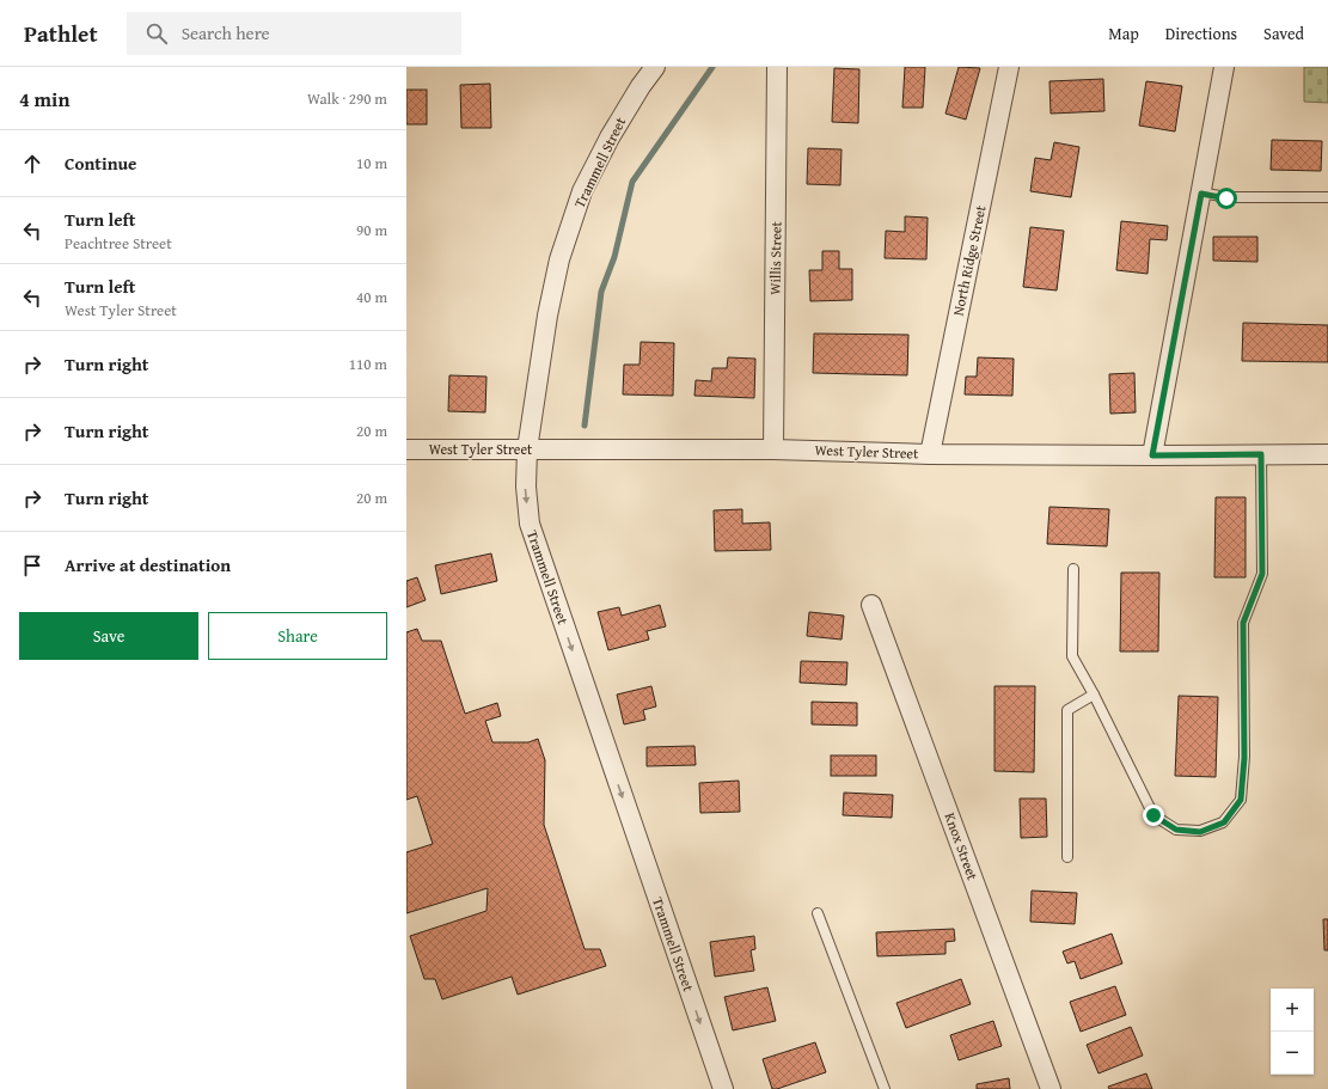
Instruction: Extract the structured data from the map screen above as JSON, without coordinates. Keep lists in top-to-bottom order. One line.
{"streets":{"street":["Trammell Street","Willis Street","North Ridge Street","West Tyler Street","Knox Street"]},"crossings":[["Trammell Street","West Tyler Street"],["Willis Street","West Tyler Street"],["North Ridge Street","West Tyler Street"]],"one_way":["Trammell Street"],"page":{"header":"Pathlet","search":"Search here","nav":["Map","Directions","Saved"],"heading":["4 min","Walk · 290 m"],"list":[["Continue","10 m"],["Turn left","Peachtree Street","90 m"],["Turn left","West Tyler Street","40 m"],["Turn right","110 m"],["Turn right","20 m"],["Turn right","20 m"],"Arrive at destination"],"buttons":["Save","Share"],"map_buttons":["+","−"]}}
